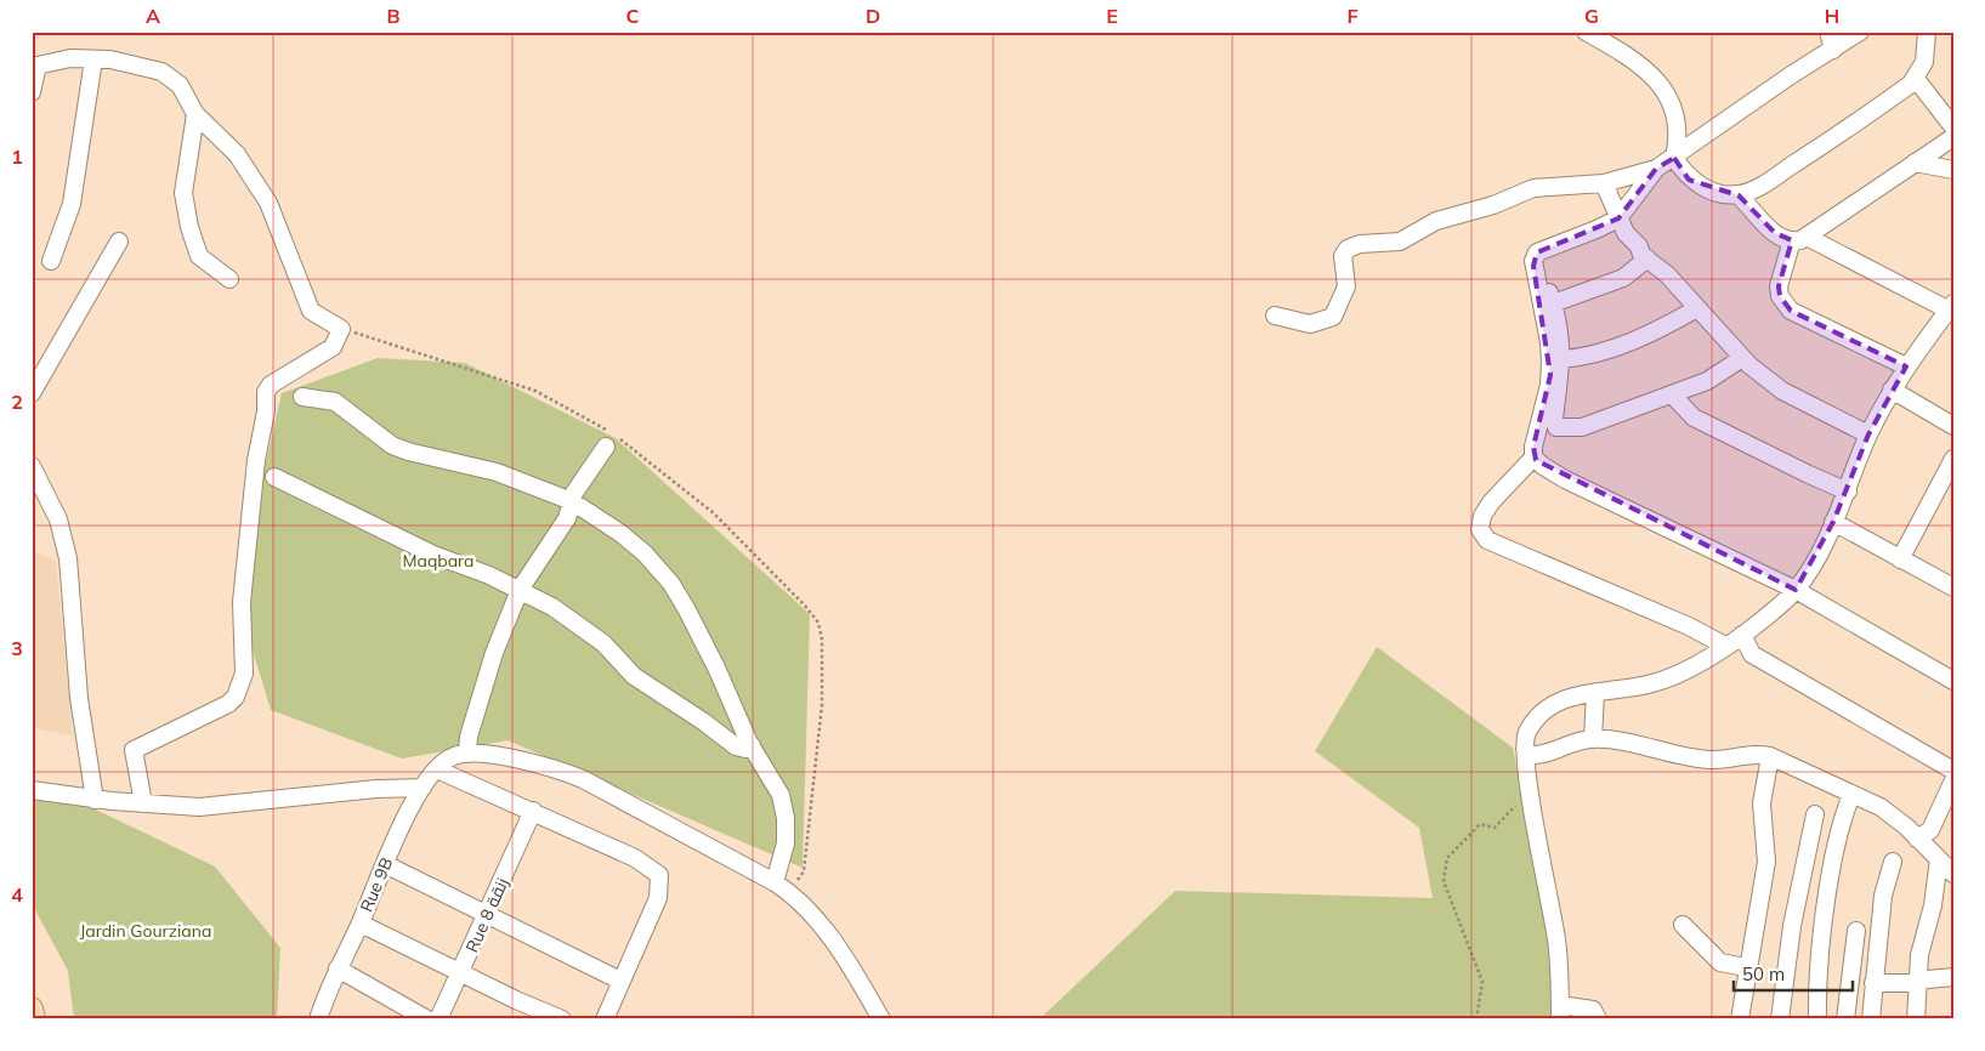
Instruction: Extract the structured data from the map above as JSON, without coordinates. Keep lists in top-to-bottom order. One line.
{"streets":{"street":["Rue 9B","Rue 8 زنقة"]},"parks":["Maqbara","Jardin Gourziana"],"scale_bar":"50 m","grid":{"columns":["A","B","C","D","E","F","G","H"],"rows":["1","2","3","4"]}}
